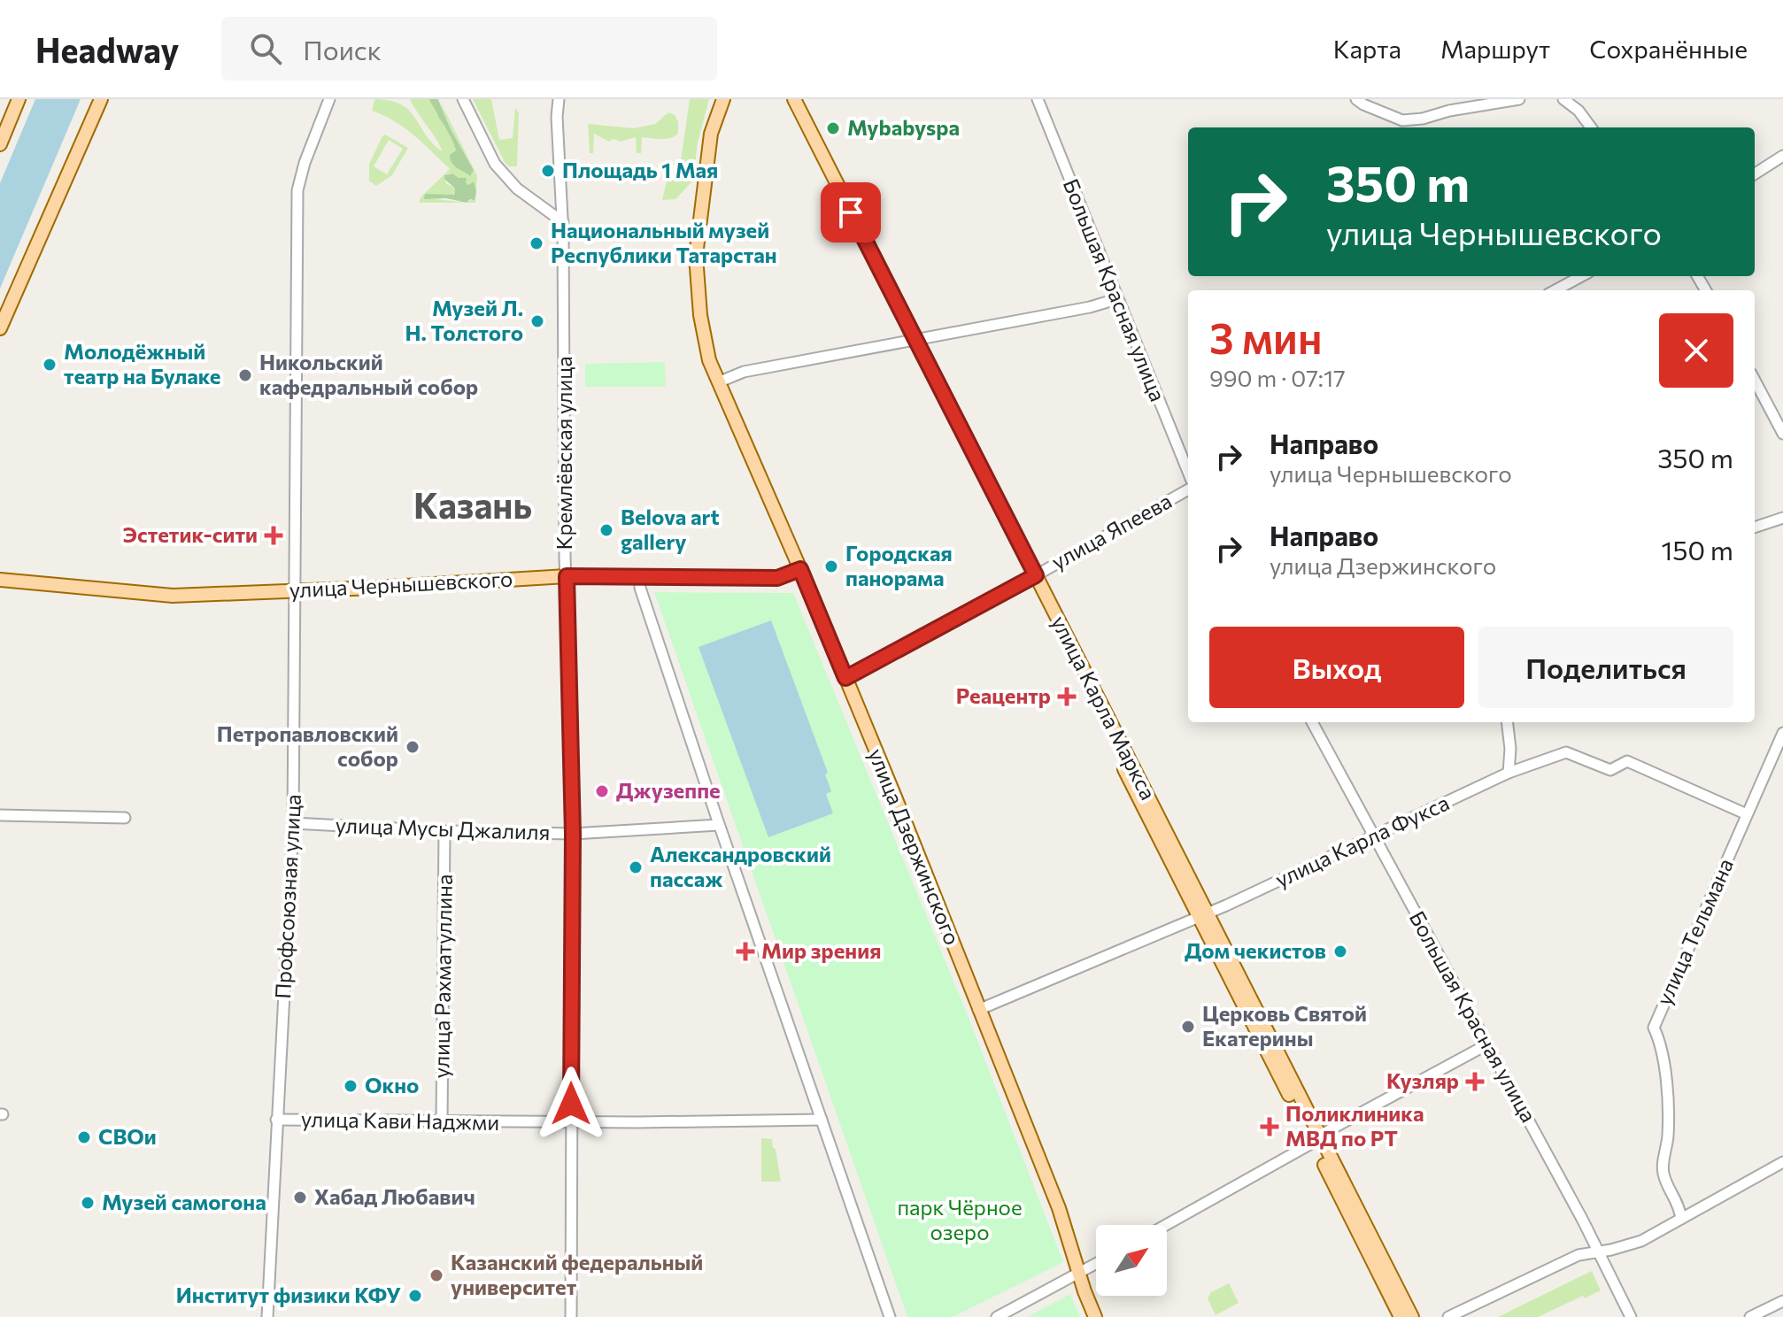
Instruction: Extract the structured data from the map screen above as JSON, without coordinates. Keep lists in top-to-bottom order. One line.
{"streets":{"main road":["улица Чернышевского","улица Карла Маркса","улица Дзержинского"],"street":["Большая Красная улица","Кремлёвская улица","улица Япеева","улица Мусы Джалиля","улица Карла Фукса","Профсоюзная улица","улица Тельмана","улица Рахматуллина","улица Кави Наджми"]},"crossings":[["Большая Красная улица","улица Карла Фукса"],["Кремлёвская улица","улица Чернышевского"],["Кремлёвская улица","улица Мусы Джалиля"],["Кремлёвская улица","улица Кави Наджми"],["улица Япеева","улица Карла Маркса"],["улица Япеева","улица Дзержинского"],["улица Чернышевского","улица Дзержинского"],["улица Чернышевского","Профсоюзная улица"],["улица Карла Маркса","улица Карла Фукса"],["улица Мусы Джалиля","Профсоюзная улица"],["улица Мусы Джалиля","улица Рахматуллина"],["улица Карла Фукса","улица Дзержинского"],["улица Карла Фукса","улица Тельмана"],["Профсоюзная улица","улица Кави Наджми"],["улица Рахматуллина","улица Кави Наджми"]],"districts":["Казань"],"parks":["парк Чёрное озеро"],"places":{"other":["Mybabyspa","Площадь 1 Мая","Национальный музей Республики Татарстан","Музей Л. Н. Толстого","Молодёжный театр на Булаке","Никольский кафедральный собор","Belova art gallery","Городская панорама","Петропавловский собор","Джузеппе","Александровский пассаж","Дом чекистов","Церковь Святой Екатерины","Окно","СВОи","Хабад Любавич","Музей самогона","Казанский федеральный университет","Институт физики КФУ"],"health":["Эстетик-сити","Реацентр","Мир зрения","Кузляр","Поликлиника МВД по РТ"]},"north":"top right","page":{"header":"Headway","search":"Поиск","nav":["Карта","Маршрут","Сохранённые"],"turn":["350 m","улица Чернышевского"],"heading":["3 мин","990 m · 07:17"],"list":[{"name":"Направо","note":"улица Чернышевского","value":"350 m"},{"name":"Направо","note":"улица Дзержинского","value":"150 m"}],"buttons":["Выход","Поделиться"]}}
